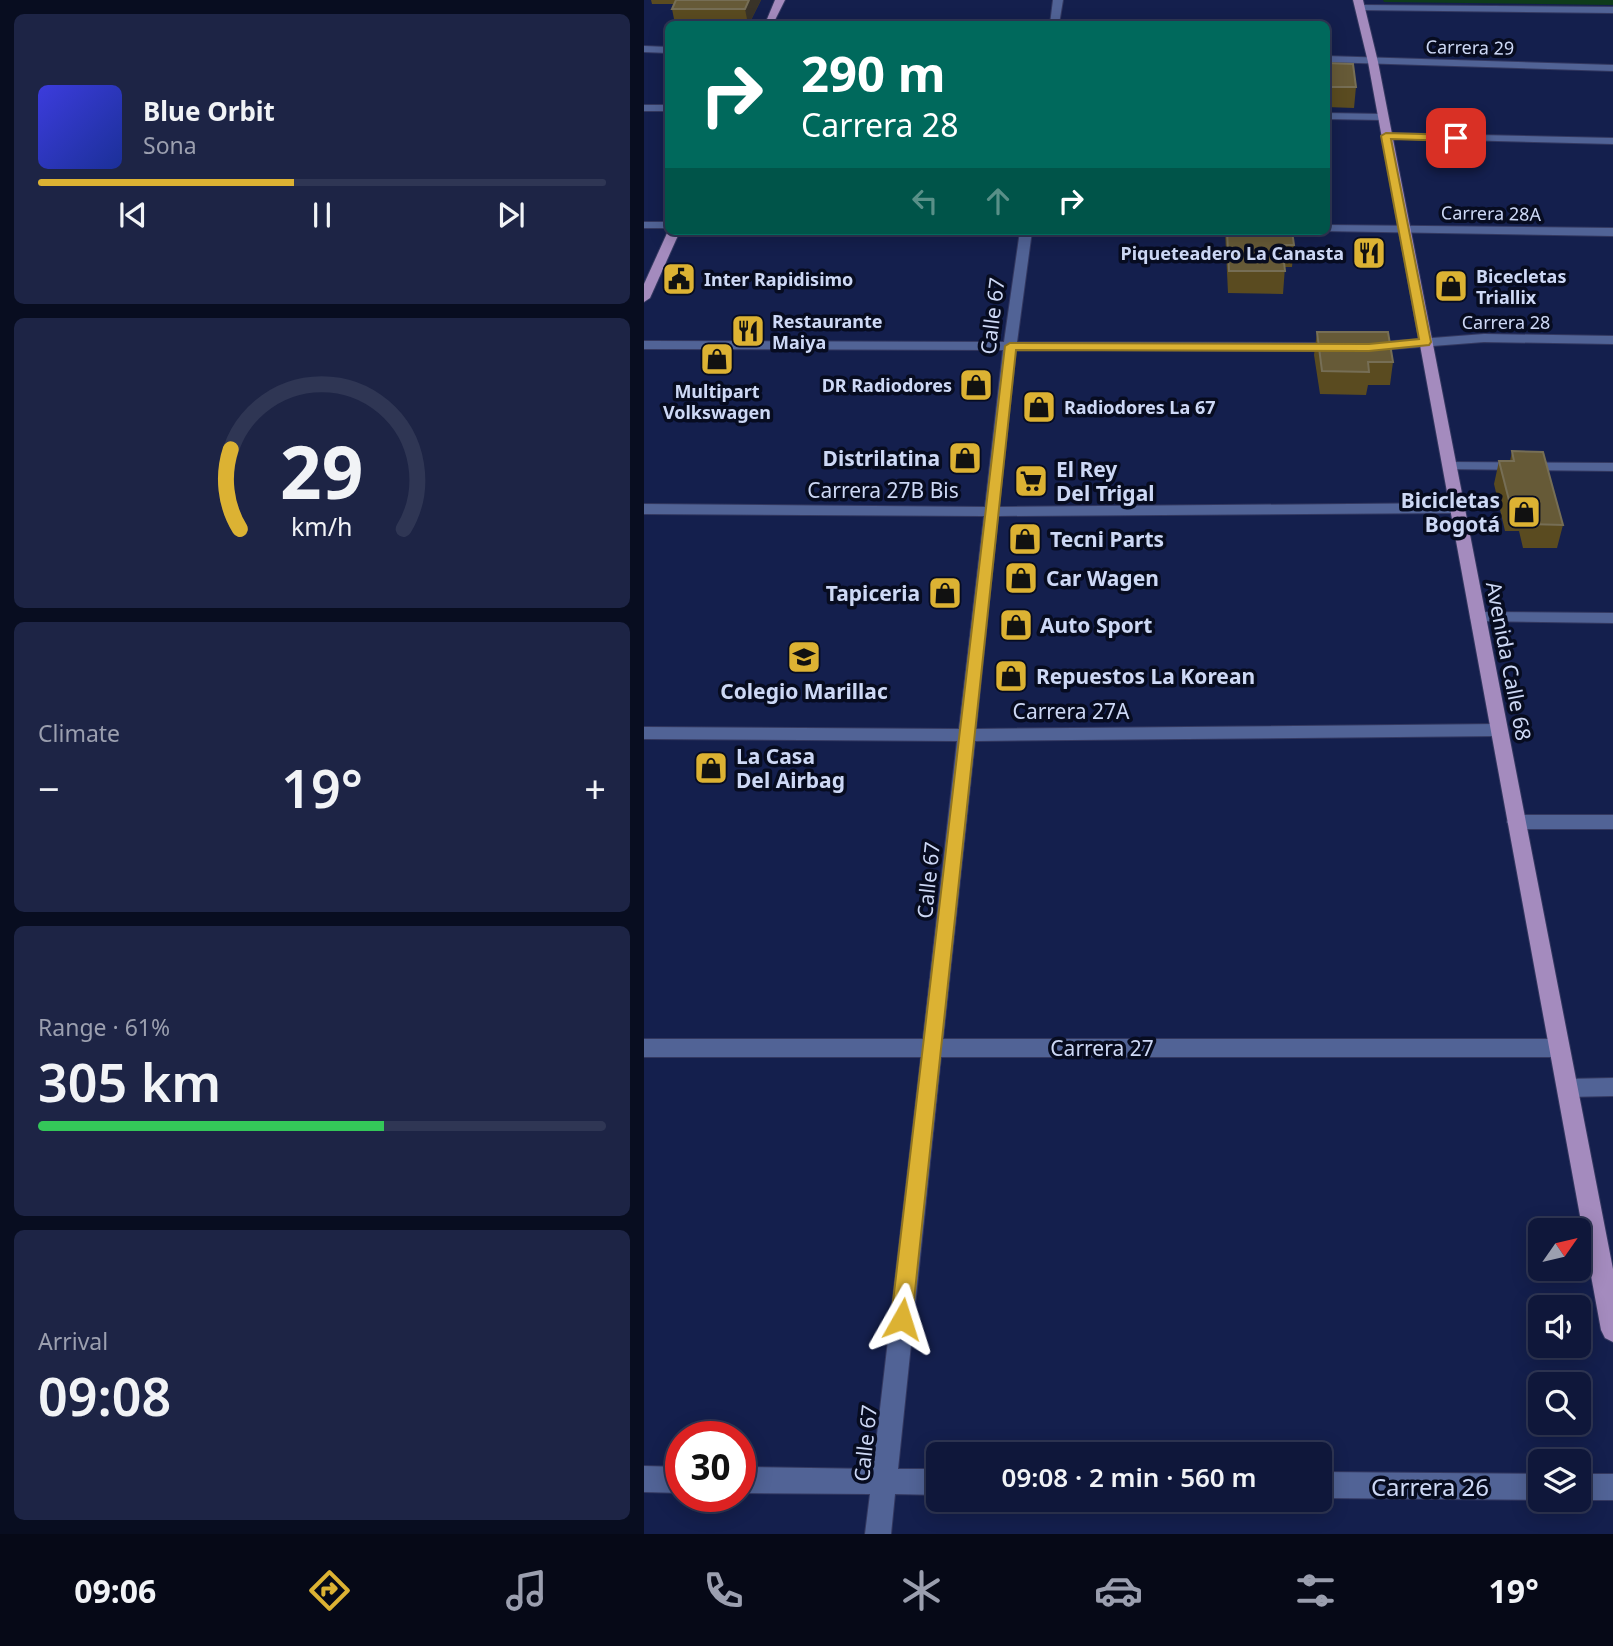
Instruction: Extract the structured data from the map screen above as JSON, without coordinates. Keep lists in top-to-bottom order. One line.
{"streets":{"main road":["Avenida Calle 68"],"street":["Carrera 29","Carrera 28A","Calle 67","Carrera 28","Carrera 27B Bis","Carrera 27A","Carrera 27","Carrera 26"]},"crossings":[["Carrera 29","Avenida Calle 68"],["Carrera 28A","Avenida Calle 68"],["Calle 67","Carrera 28"],["Calle 67","Carrera 27B Bis"],["Calle 67","Carrera 27A"],["Calle 67","Carrera 27"],["Carrera 28","Avenida Calle 68"],["Carrera 27B Bis","Avenida Calle 68"],["Avenida Calle 68","Carrera 27A"],["Avenida Calle 68","Carrera 27"]],"places":{"restaurant":["Piqueteadero La Canasta","Restaurante Maiya"],"public building":["Inter Rapidisimo"],"shop":["Bicecletas Triallix","Multipart Volkswagen","DR Radiodores","Radiodores La 67","Distrilatina","Bicicletas Bogotá","Tecni Parts","Car Wagen","Tapiceria","Auto Sport","Repuestos La Korean","La Casa Del Airbag"],"supermarket":["El Rey Del Trigal"],"school or university":["Colegio Marillac"]},"north":"top right","page":{"turn":["290 m","Carrera 28"],"song":["Blue Orbit","Sona"],"tile":["Climate",["Range · 61%","305 km"],["Arrival","09:08"]],"heat":["−","19°","+"],"limit":"30","trip":"09:08 · 2 min · 560 m","tabs":["09:06","19°"],"gauge":["29","km/h"]}}
